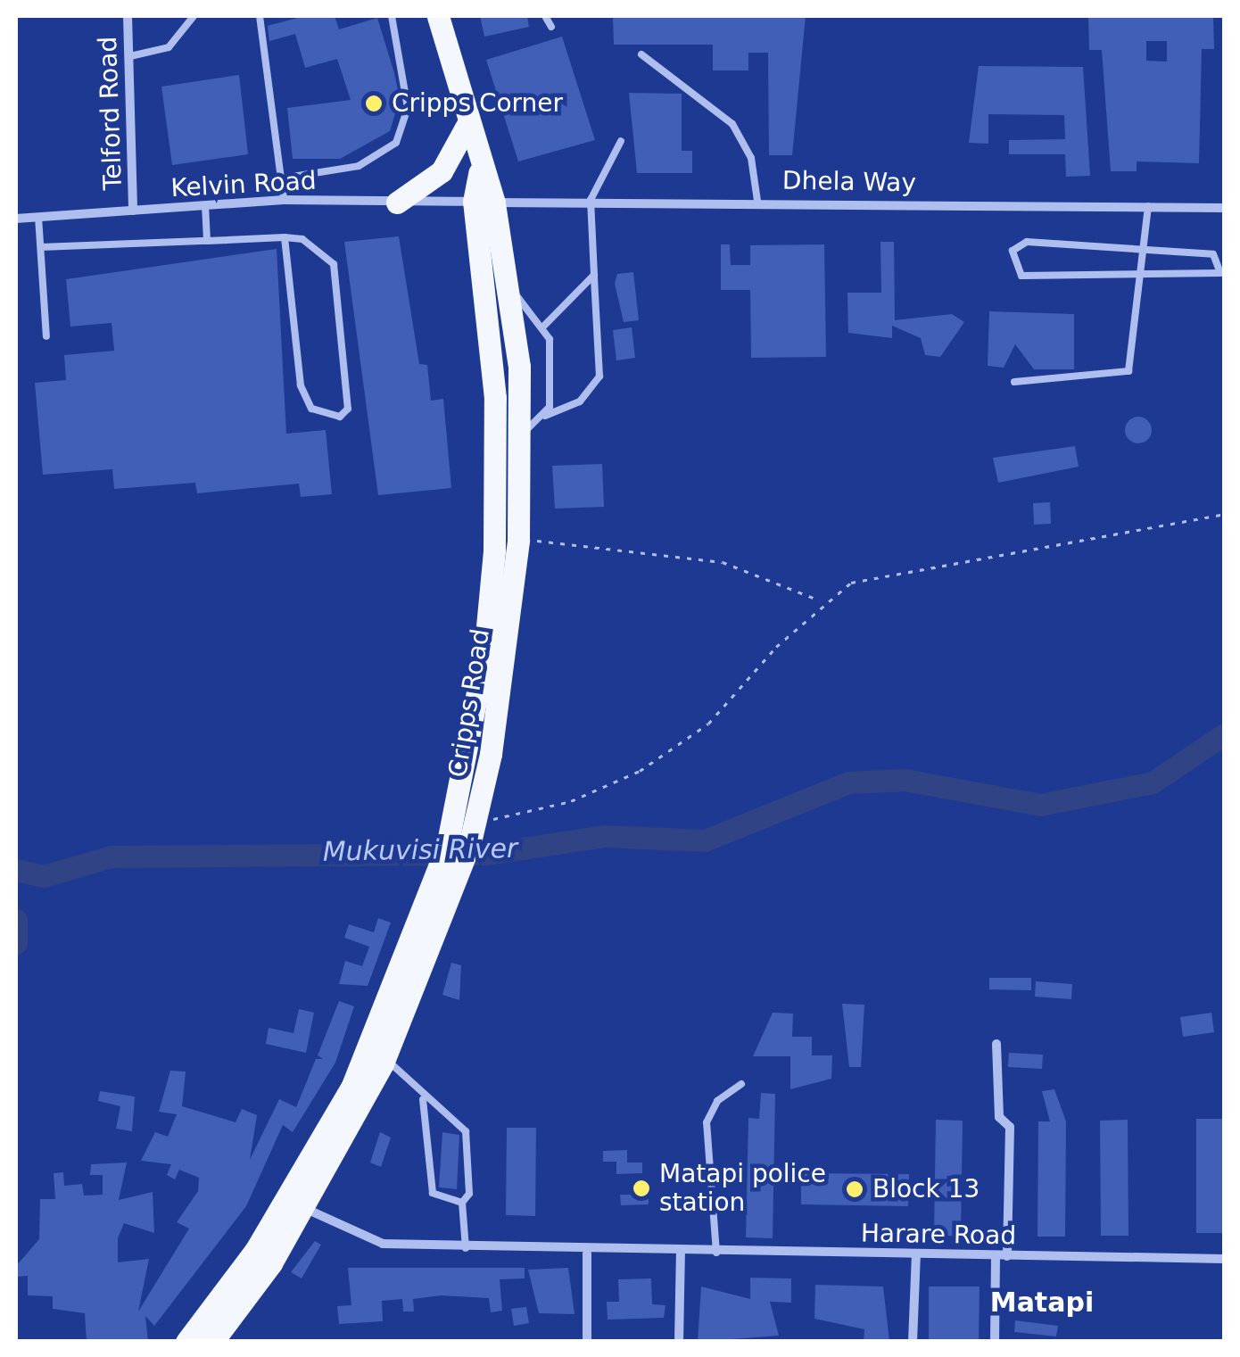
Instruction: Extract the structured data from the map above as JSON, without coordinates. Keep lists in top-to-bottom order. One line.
{"streets":{"main road":["Cripps Road"],"street":["Telford Road","Dhela Way","Kelvin Road","Harare Road"]},"crossings":[["Telford Road","Kelvin Road"],["Dhela Way","Kelvin Road"],["Dhela Way","Cripps Road"],["Kelvin Road","Cripps Road"],["Cripps Road","Harare Road"]],"districts":["Matapi"],"water":["Mukuvisi River"],"places":["Cripps Corner","Matapi police station","Block 13"]}
